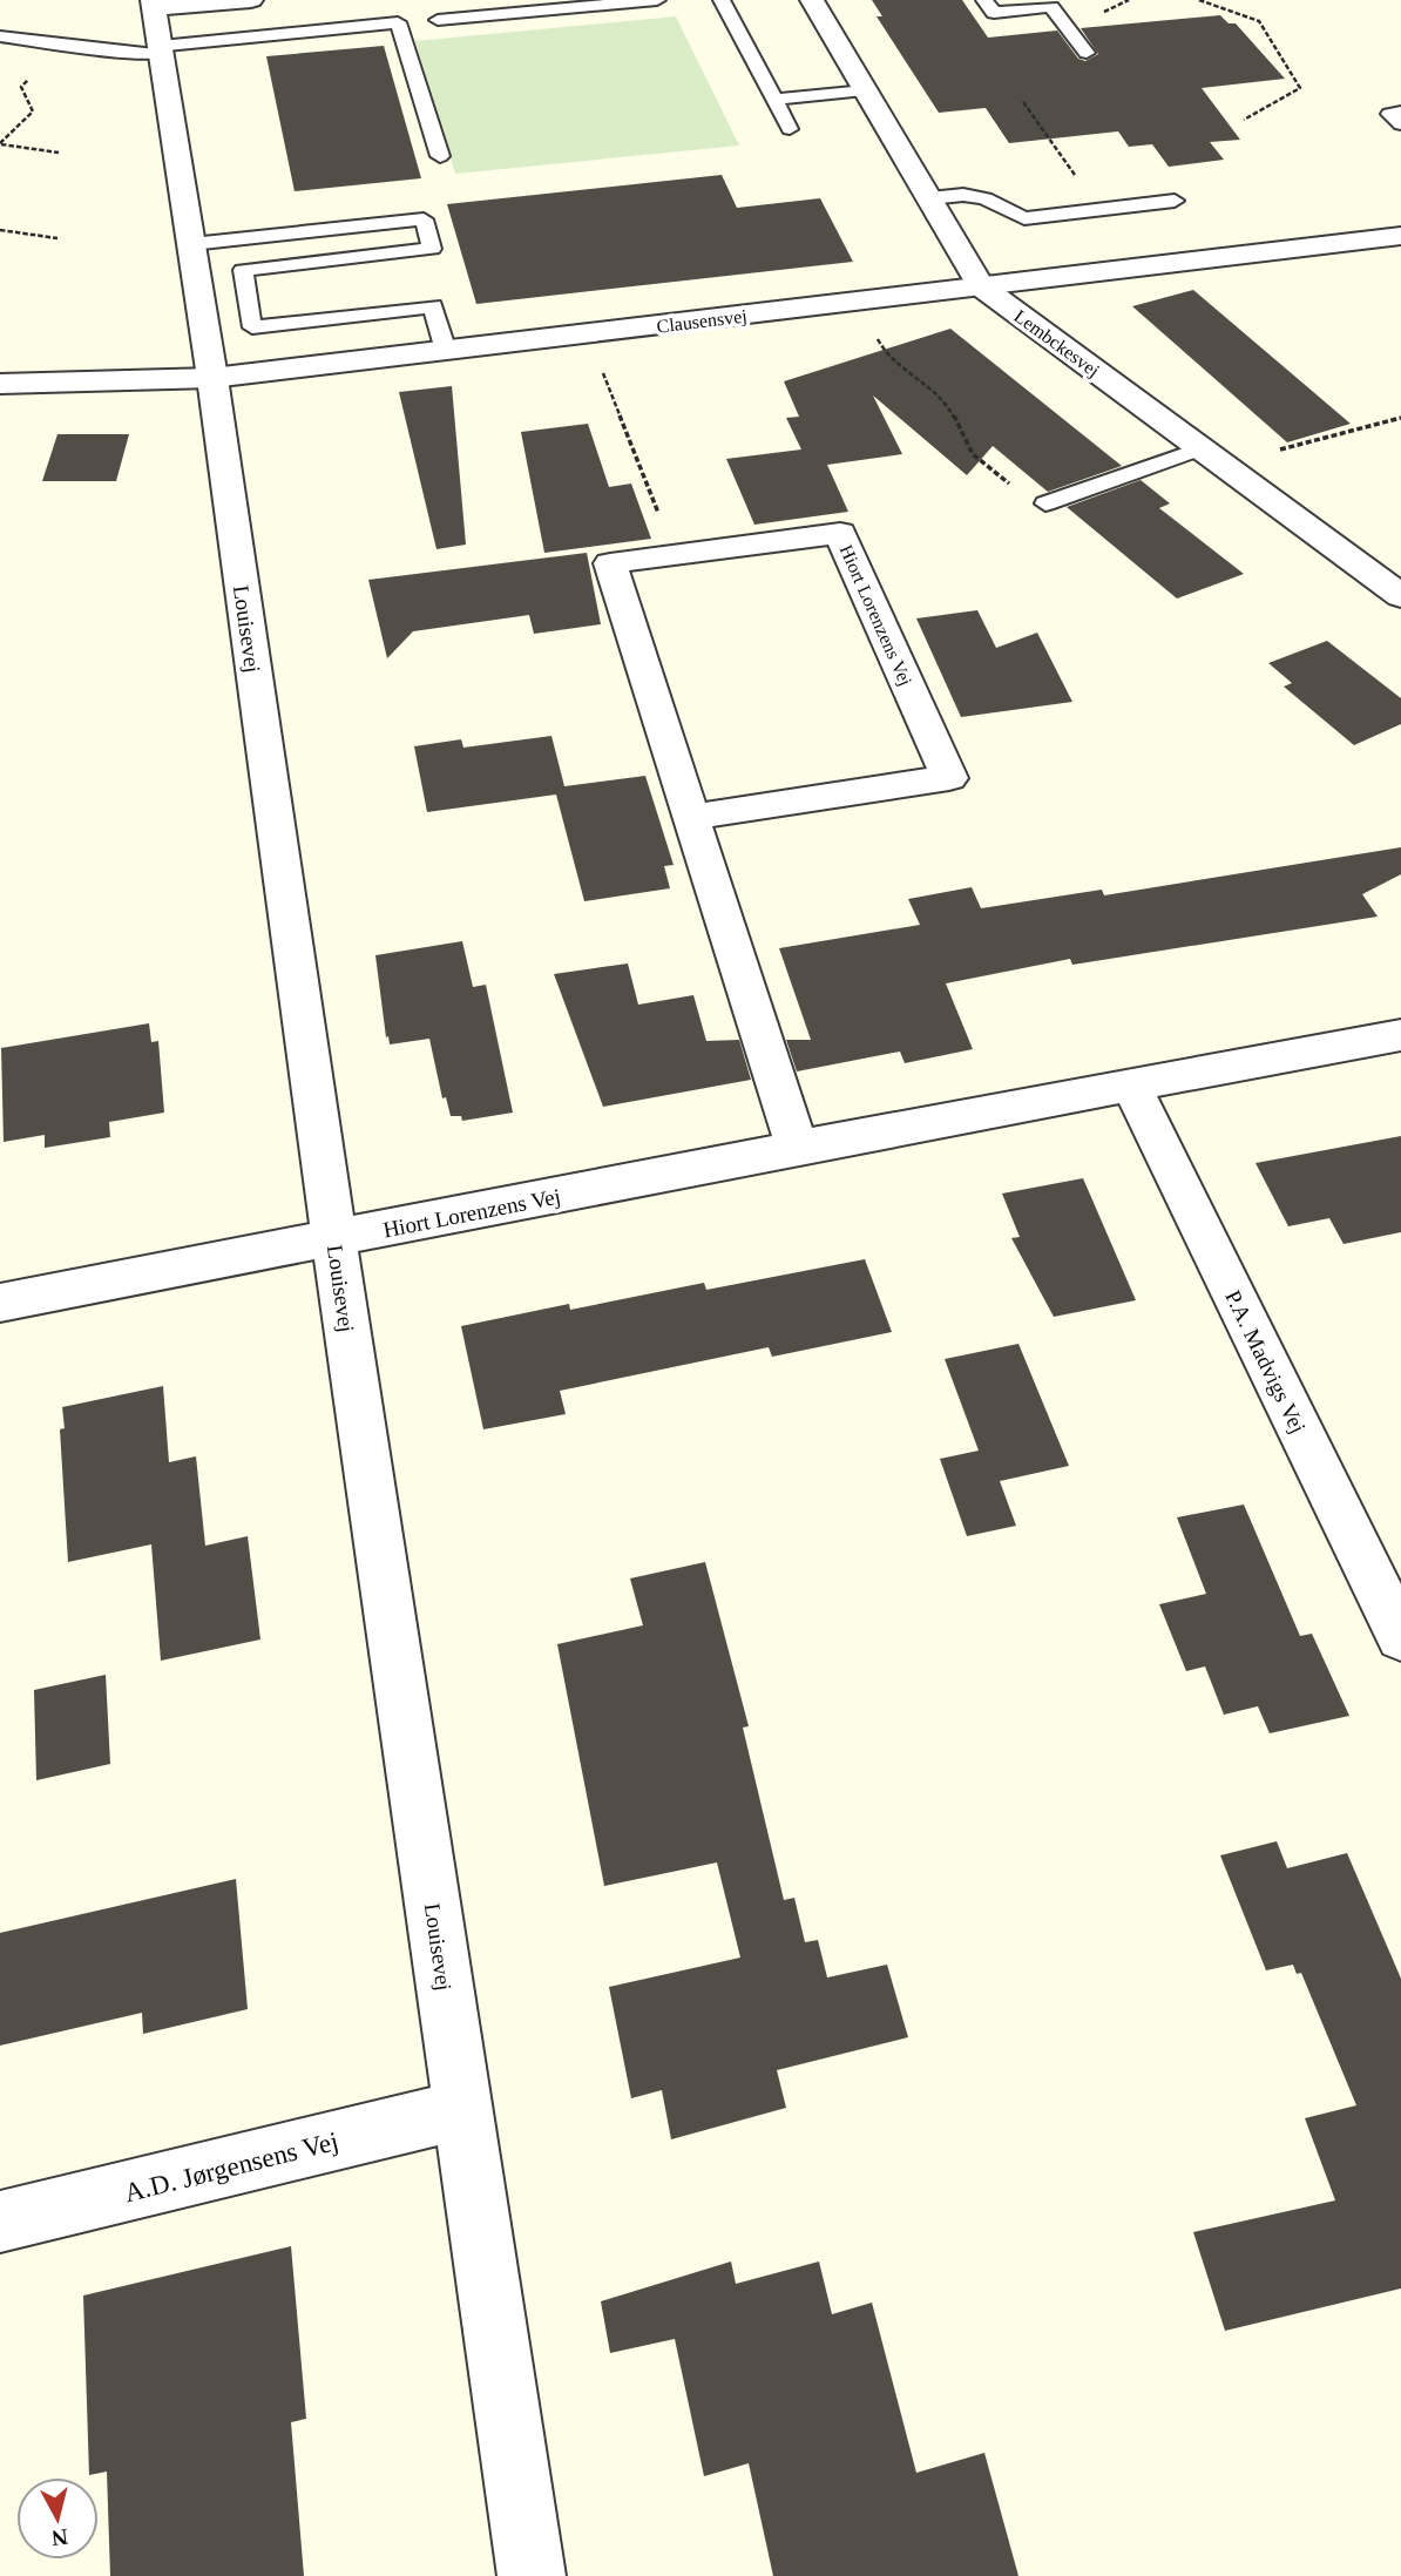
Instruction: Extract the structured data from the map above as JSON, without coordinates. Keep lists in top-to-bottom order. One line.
{"streets":{"street":["Clausensvej","Lembckesvej","Hiort Lorenzens Vej","Louisevej","P.A. Madvigs Vej","A.D. Jørgensens Vej"]},"crossings":[["Clausensvej","Lembckesvej"],["Clausensvej","Louisevej"],["Hiort Lorenzens Vej","Louisevej"],["Hiort Lorenzens Vej","P.A. Madvigs Vej"],["Louisevej","A.D. Jørgensens Vej"]],"north":"bottom"}
